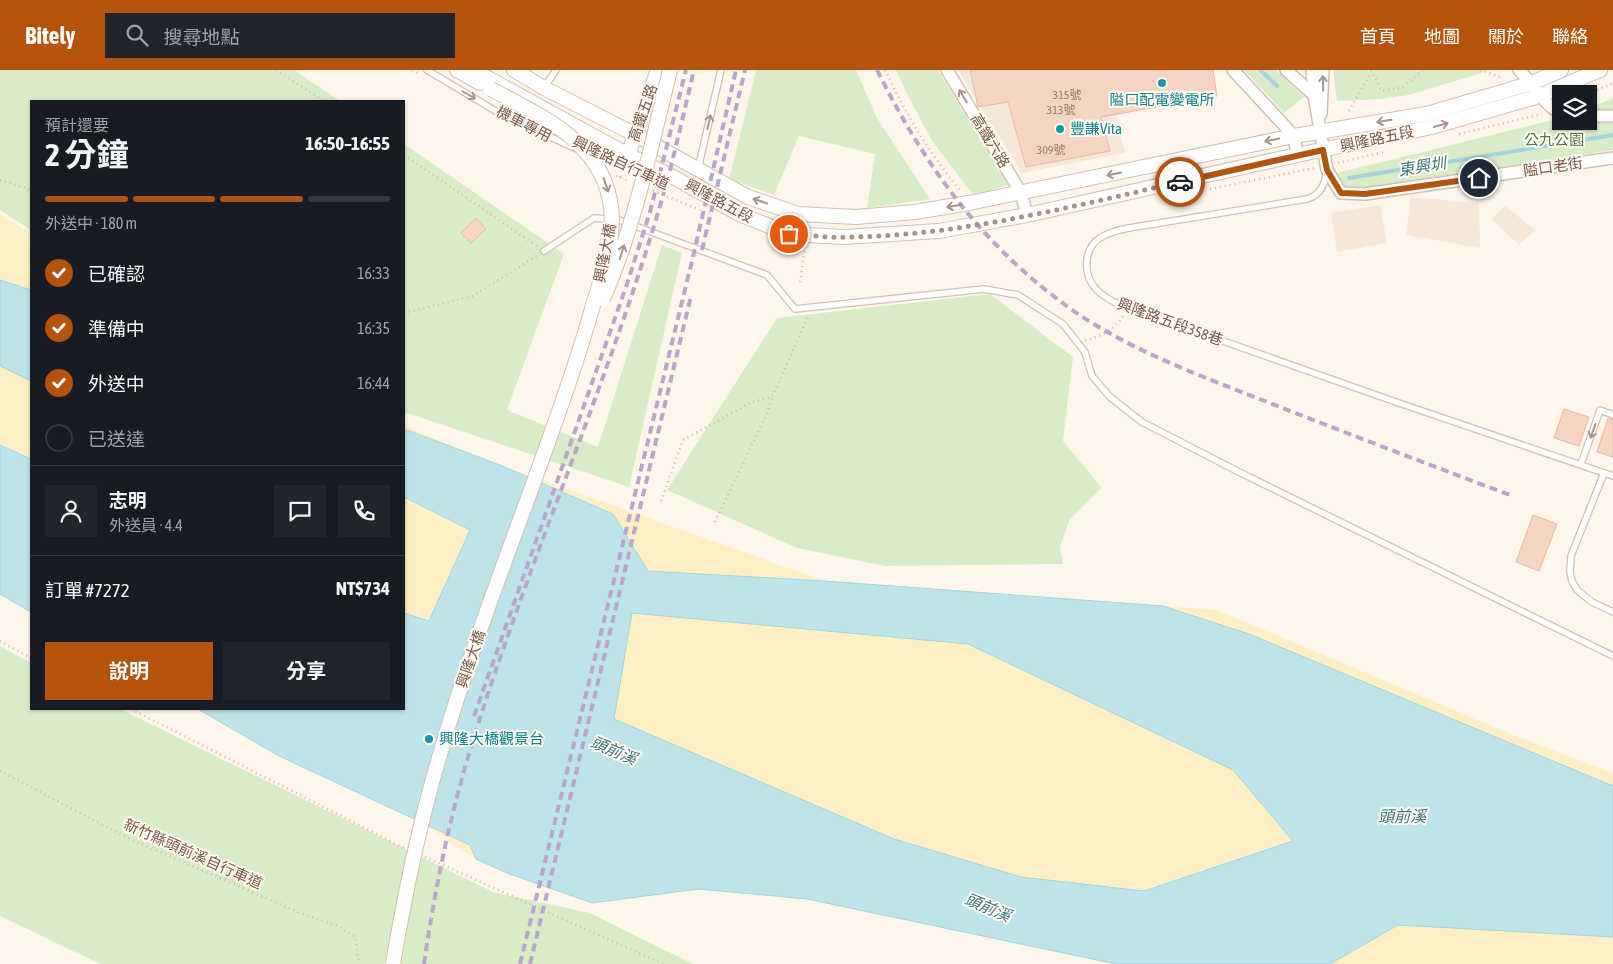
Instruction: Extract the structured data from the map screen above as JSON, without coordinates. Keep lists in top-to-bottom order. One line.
{"streets":{"street":["高鐵五路","興隆路五段","高鐵六路","隘口老街","興隆大橋"],"lane":["機車專用","興隆路五段358巷"],"path":["興隆路自行車道","新竹縣頭前溪自行車道"]},"crossings":[["高鐵五路","機車專用"],["高鐵五路","興隆路五段"],["機車專用","興隆路五段"],["興隆路五段","高鐵六路"],["興隆路五段","隘口老街"],["隘口老街","興隆路五段358巷"]],"one_way":["機車專用","高鐵六路"],"water":["東興圳","頭前溪"],"parks":["公九公園"],"places":["隘口配電變電所","豐謙Vita","興隆大橋觀景台"],"house_numbers":["315號","313號","309號"],"page":{"header":"Bitely","search":"搜尋地點","nav":["首頁","地圖","關於","聯絡"],"heading":["2 分鐘","預計還要","16:50–16:55"],"panel":["志明","外送員 · 4.4","訂單 #7272","NT$734"],"bar":"外送中 · 180 m","list":[["已確認","16:33"],["準備中","16:35"],["外送中","16:44"],"已送達"],"buttons":["說明","分享"]}}
